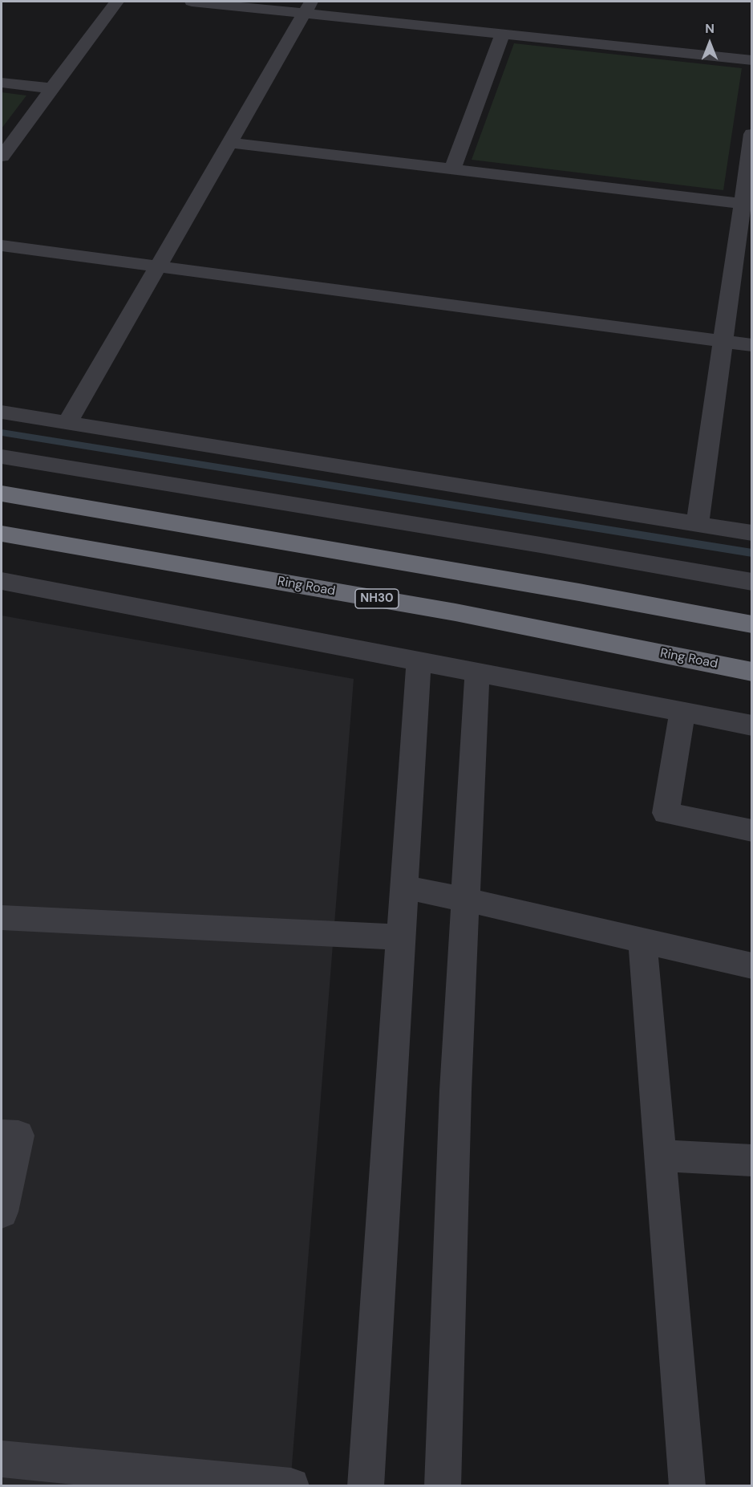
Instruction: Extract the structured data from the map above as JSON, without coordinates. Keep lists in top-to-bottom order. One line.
{"streets":{"highway":["Ring Road","NH30"]},"north":"top"}
